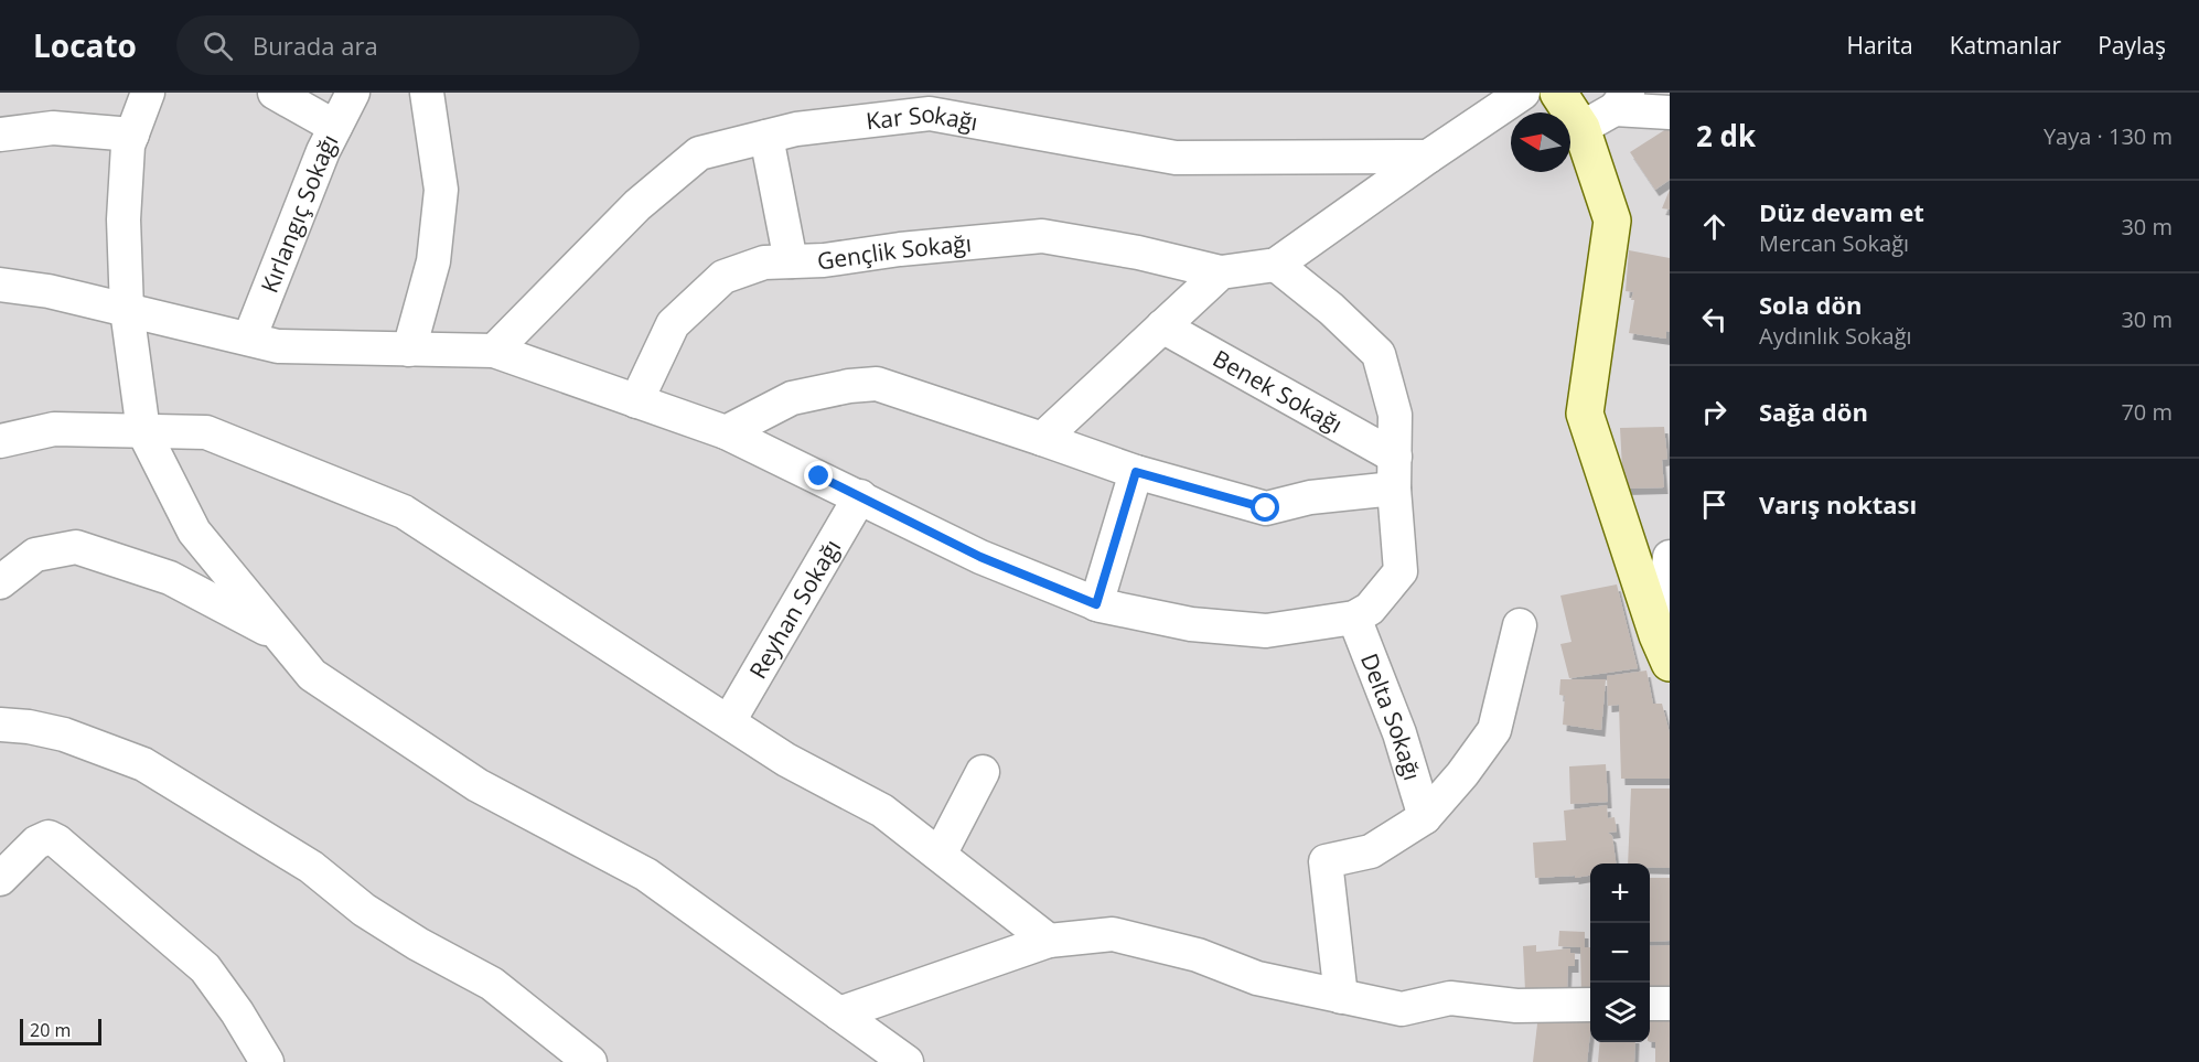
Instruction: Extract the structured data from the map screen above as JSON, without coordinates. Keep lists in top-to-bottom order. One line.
{"streets":{"street":["Kar Sokağı","Kırlangıç Sokağı","Gençlik Sokağı","Benek Sokağı","Reyhan Sokağı","Delta Sokağı"]},"scale_bar":"20 m","north":"left","page":{"header":"Locato","search":"Burada ara","nav":["Harita","Katmanlar","Paylaş"],"heading":["2 dk","Yaya · 130 m"],"list":[["Düz devam et","Mercan Sokağı","30 m"],["Sola dön","Aydınlık Sokağı","30 m"],["Sağa dön","70 m"],"Varış noktası"],"map_buttons":["+","−"],"scale":"20 m"}}
